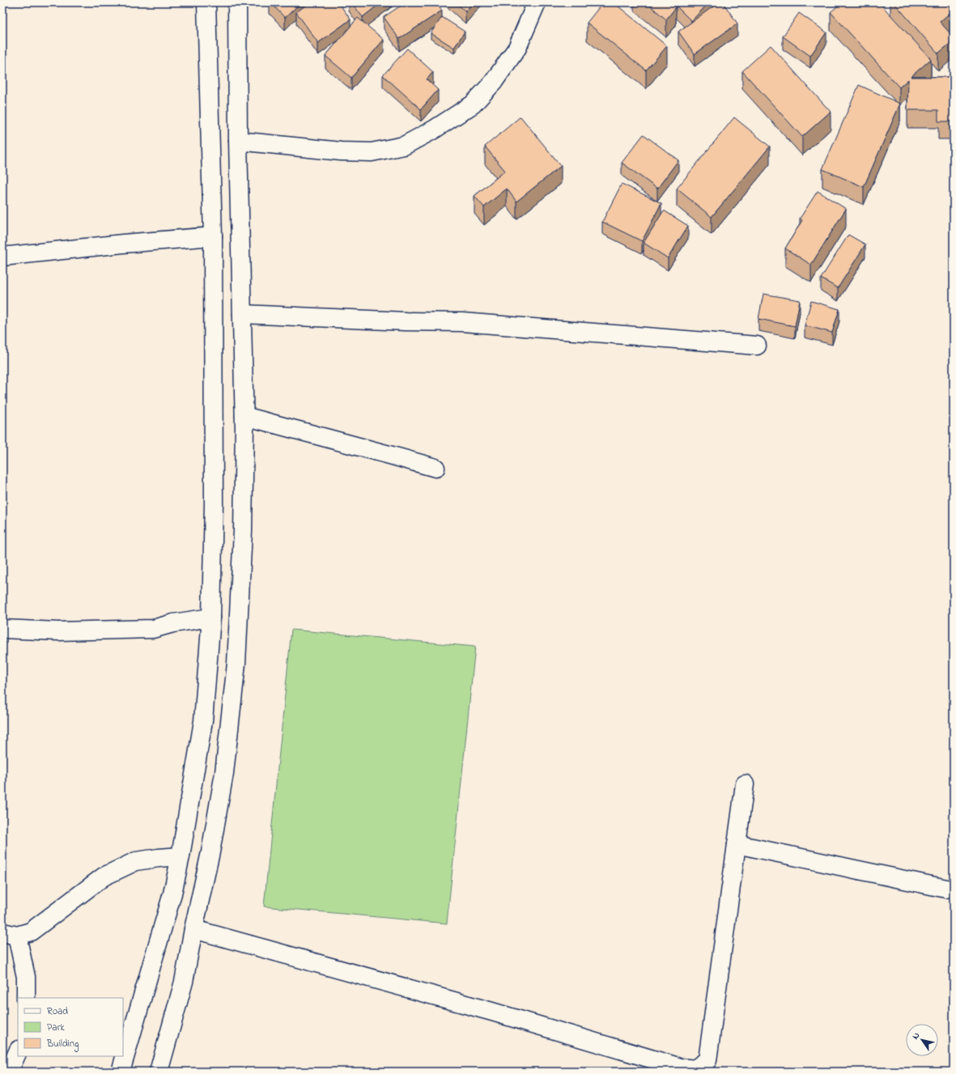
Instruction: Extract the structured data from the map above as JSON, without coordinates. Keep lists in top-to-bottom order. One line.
{"legend":["Road","Park","Building"],"north":"top left"}
